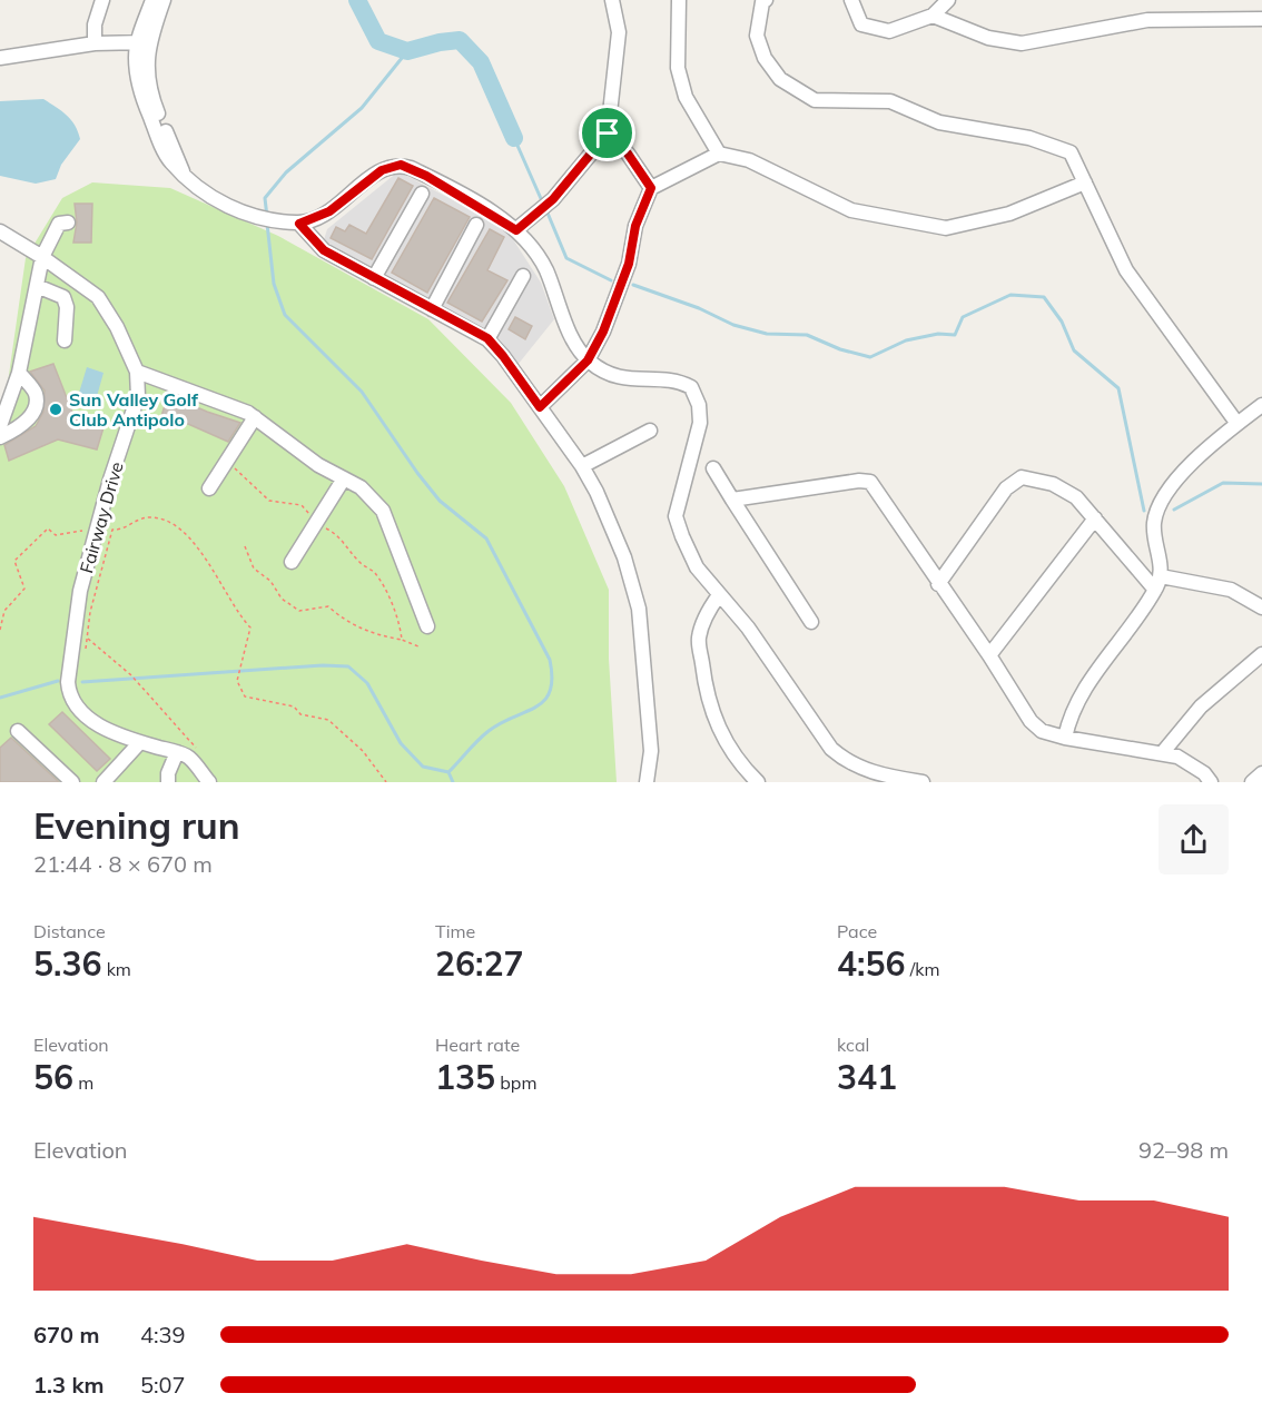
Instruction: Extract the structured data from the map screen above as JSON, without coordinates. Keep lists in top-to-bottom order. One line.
{"streets":{"street":["Fairway Drive"]},"places":["Sun Valley Golf Club Antipolo"],"page":{"heading":["Evening run","21:44 · 8 × 670 m"],"stats":[["Distance","5.36 km"],["Time","26:27"],["Pace","4:56 /km"],["Elevation","56 m"],["Heart rate","135 bpm"],["kcal","341"]],"chart":["Elevation","92–98 m"],"list":[{"name":"670 m","note":"4:39"},{"name":"1.3 km","note":"5:07"}]}}
